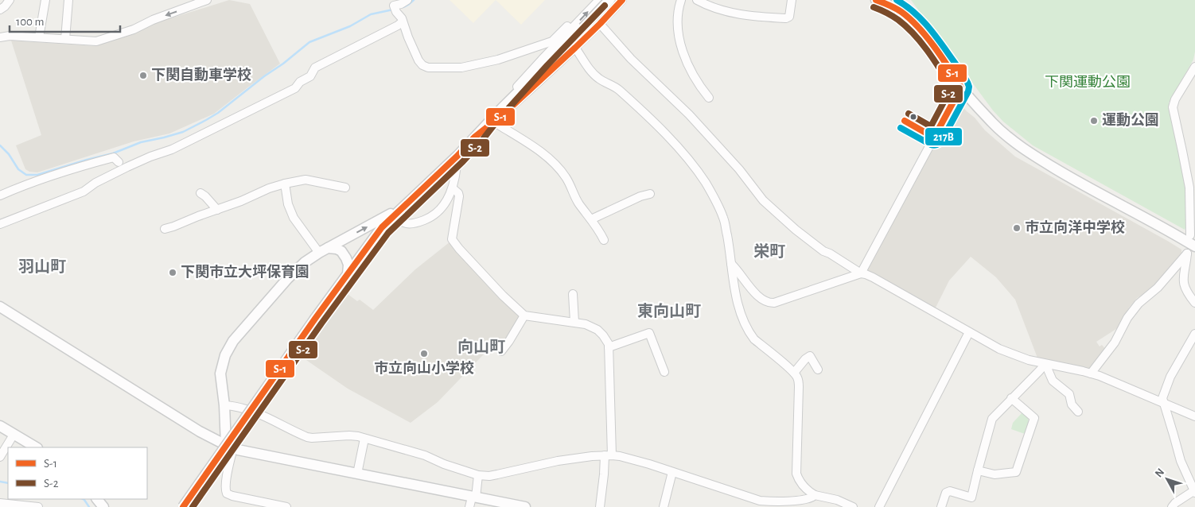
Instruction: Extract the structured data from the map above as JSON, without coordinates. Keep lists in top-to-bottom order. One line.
{"districts":["栄町","羽山町","東向山町","向山町"],"parks":["下関運動公園"],"places":["下関自動車学校","運動公園","市立向洋中学校","下関市立大坪保育園","市立向山小学校"],"lines":["transit line S-1","transit line 217B","transit line S-2"],"legend":["S-1","S-2"],"scale_bar":"100 m","north":"top left"}
